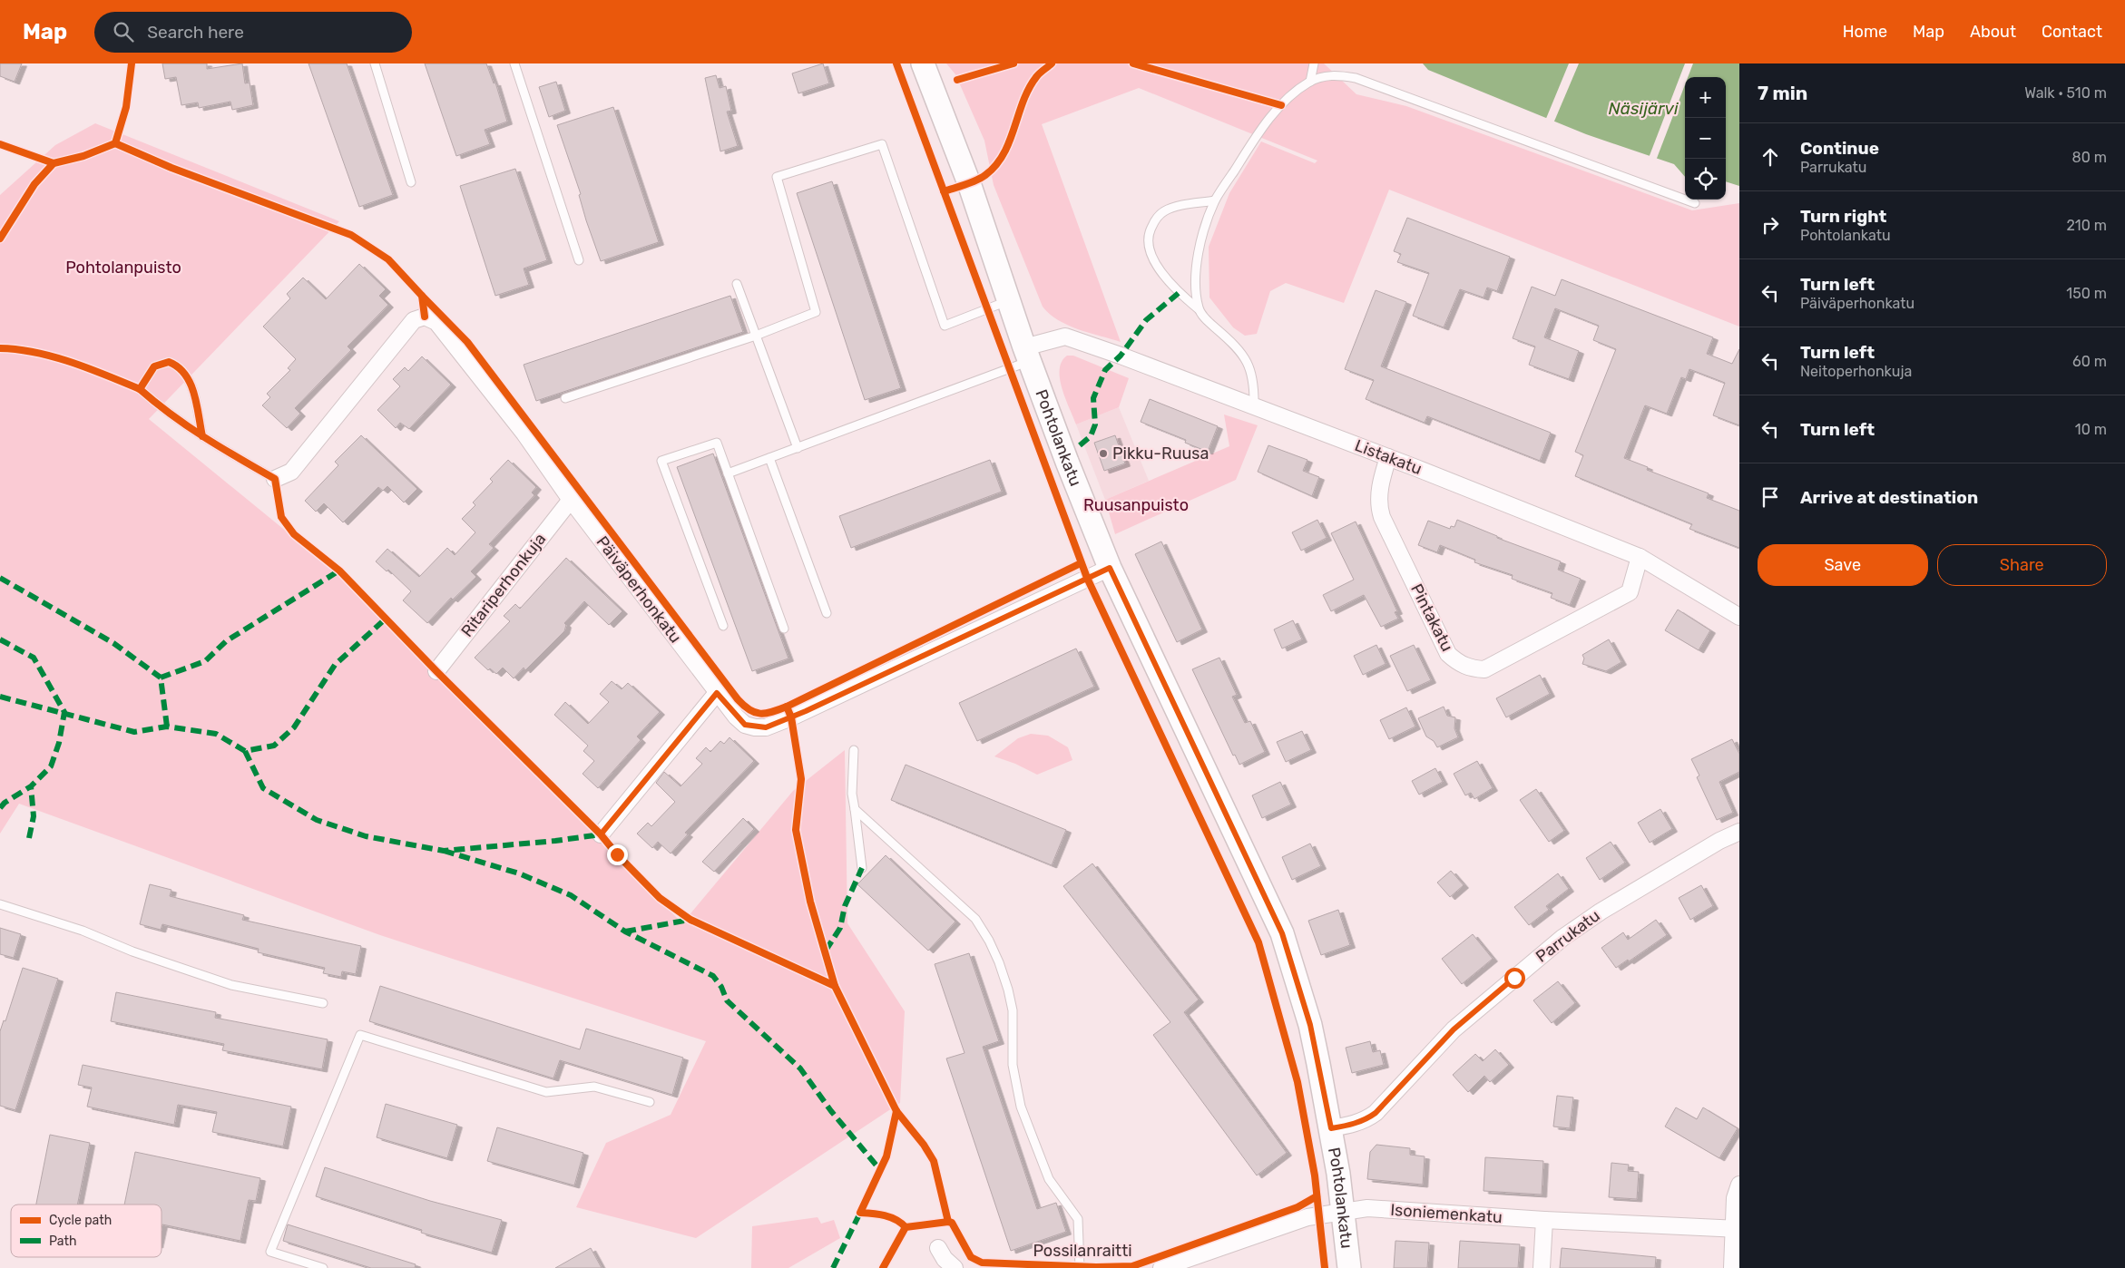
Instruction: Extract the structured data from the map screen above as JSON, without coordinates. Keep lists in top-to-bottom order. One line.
{"streets":{"main road":["Pohtolankatu"],"street":["Listakatu","Ritariperhonkuja","Päiväperhonkatu","Pintakatu","Parrukatu","Isoniemenkatu"],"cycle path":["Possilanraitti"]},"crossings":[["Pohtolankatu","Listakatu"],["Pohtolankatu","Päiväperhonkatu"],["Pohtolankatu","Parrukatu"],["Pohtolankatu","Isoniemenkatu"],["Listakatu","Pintakatu"],["Ritariperhonkuja","Päiväperhonkatu"]],"water":["Näsijärvi"],"parks":["Pohtolanpuisto","Ruusanpuisto"],"places":["Pikku-Ruusa"],"legend":["Cycle path","Path"],"page":{"header":"Map","search":"Search here","nav":["Home","Map","About","Contact"],"heading":["7 min","Walk · 510 m"],"map_buttons":["+","−"],"list":[["Continue","Parrukatu","80 m"],["Turn right","Pohtolankatu","210 m"],["Turn left","Päiväperhonkatu","150 m"],["Turn left","Neitoperhonkuja","60 m"],["Turn left","10 m"],"Arrive at destination"],"buttons":["Save","Share"]}}
